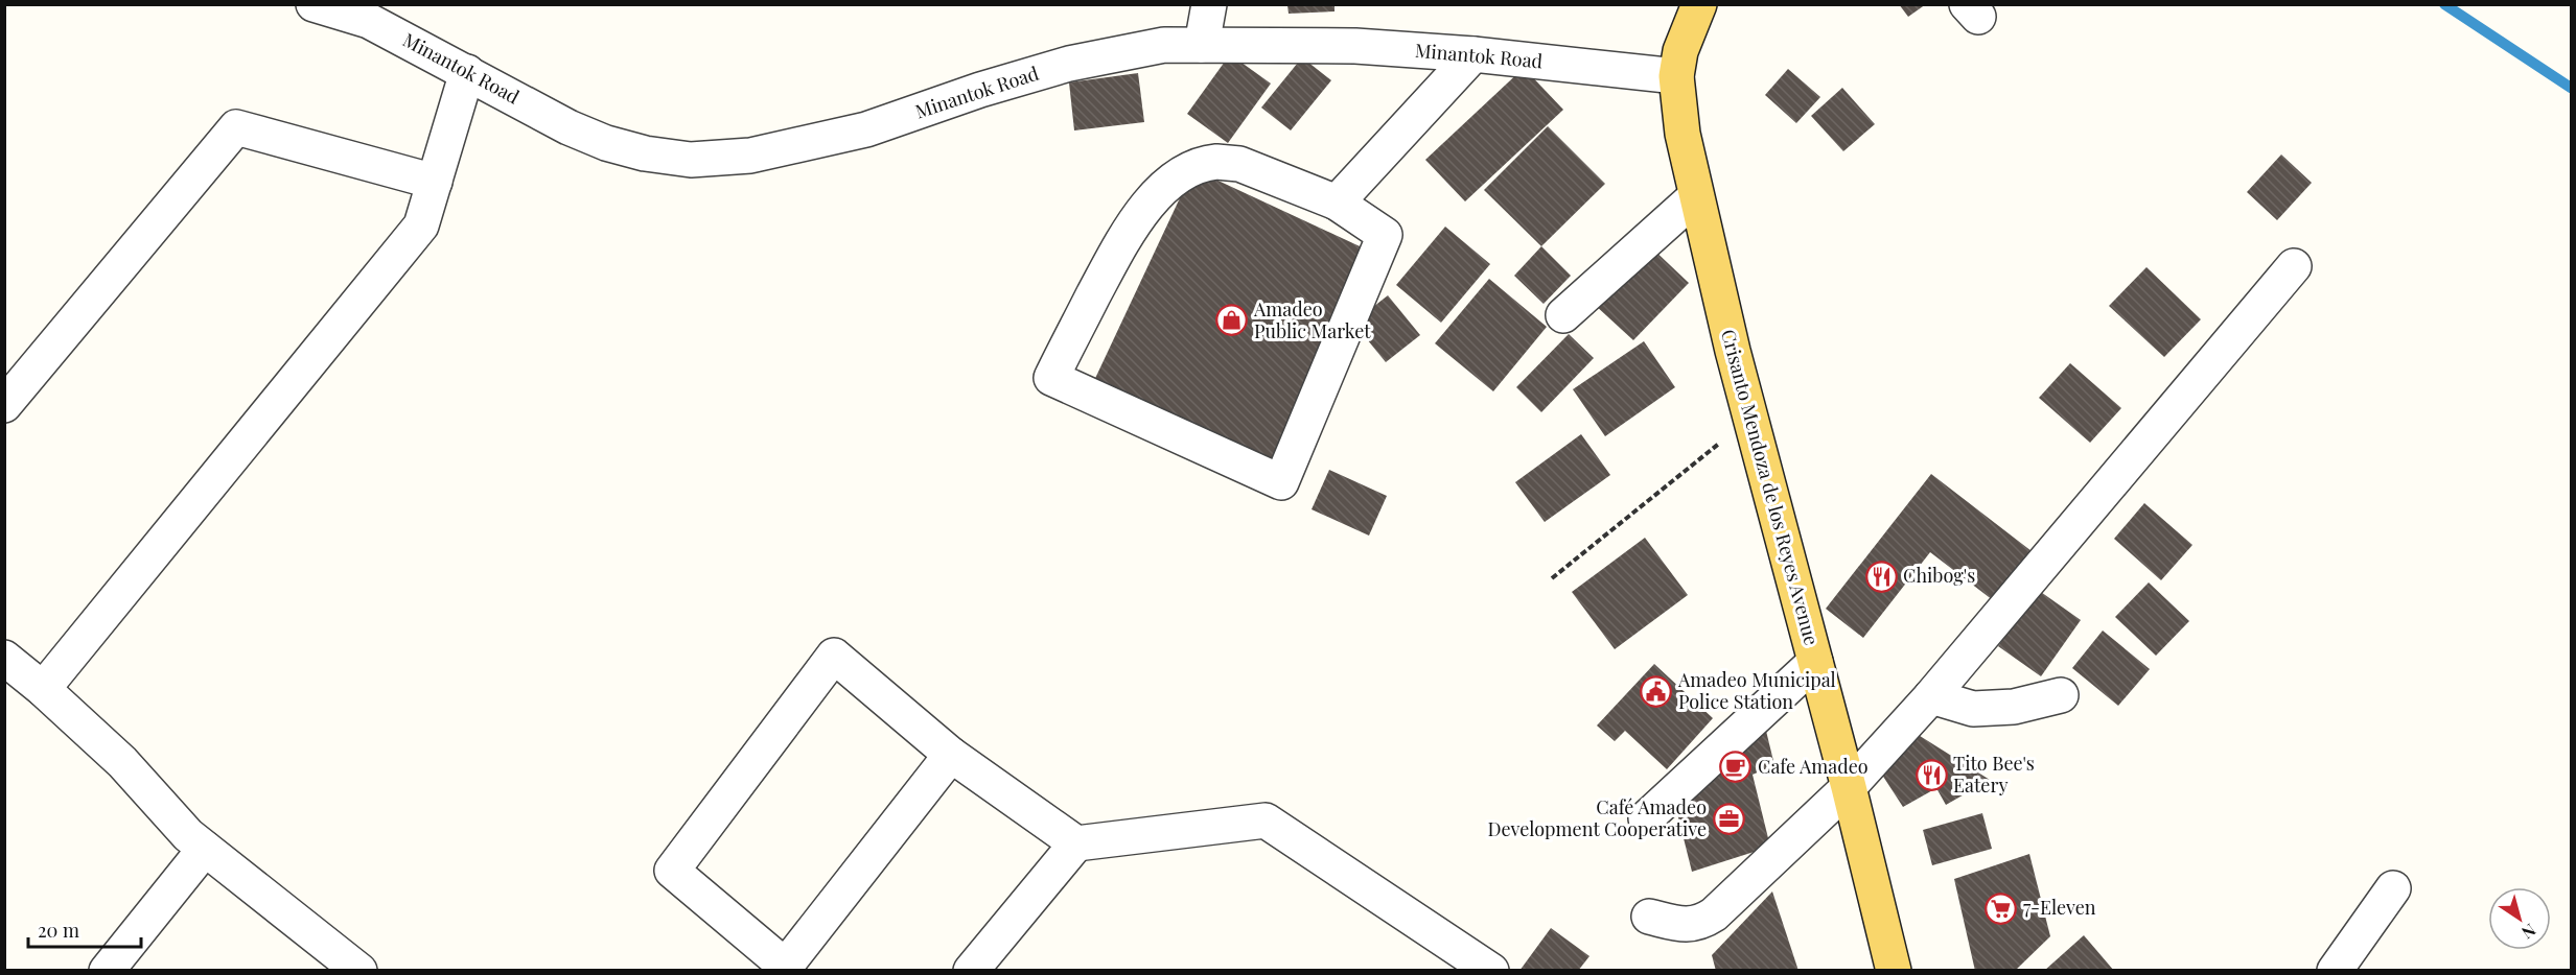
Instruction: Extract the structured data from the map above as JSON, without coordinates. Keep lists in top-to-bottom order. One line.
{"streets":{"main road":["Crisanto Mendoza de los Reyes Avenue"],"street":["Minantok Road"]},"crossings":[["Minantok Road","Crisanto Mendoza de los Reyes Avenue"]],"places":{"shop":["Amadeo Public Market"],"restaurant":["Chibog's","Tito Bee's Eatery"],"public building":["Amadeo Municipal Police Station"],"cafe":["Cafe Amadeo"],"office":["Café Amadeo Development Cooperative"],"supermarket":["7-Eleven"]},"scale_bar":"20 m","north":"bottom right"}
